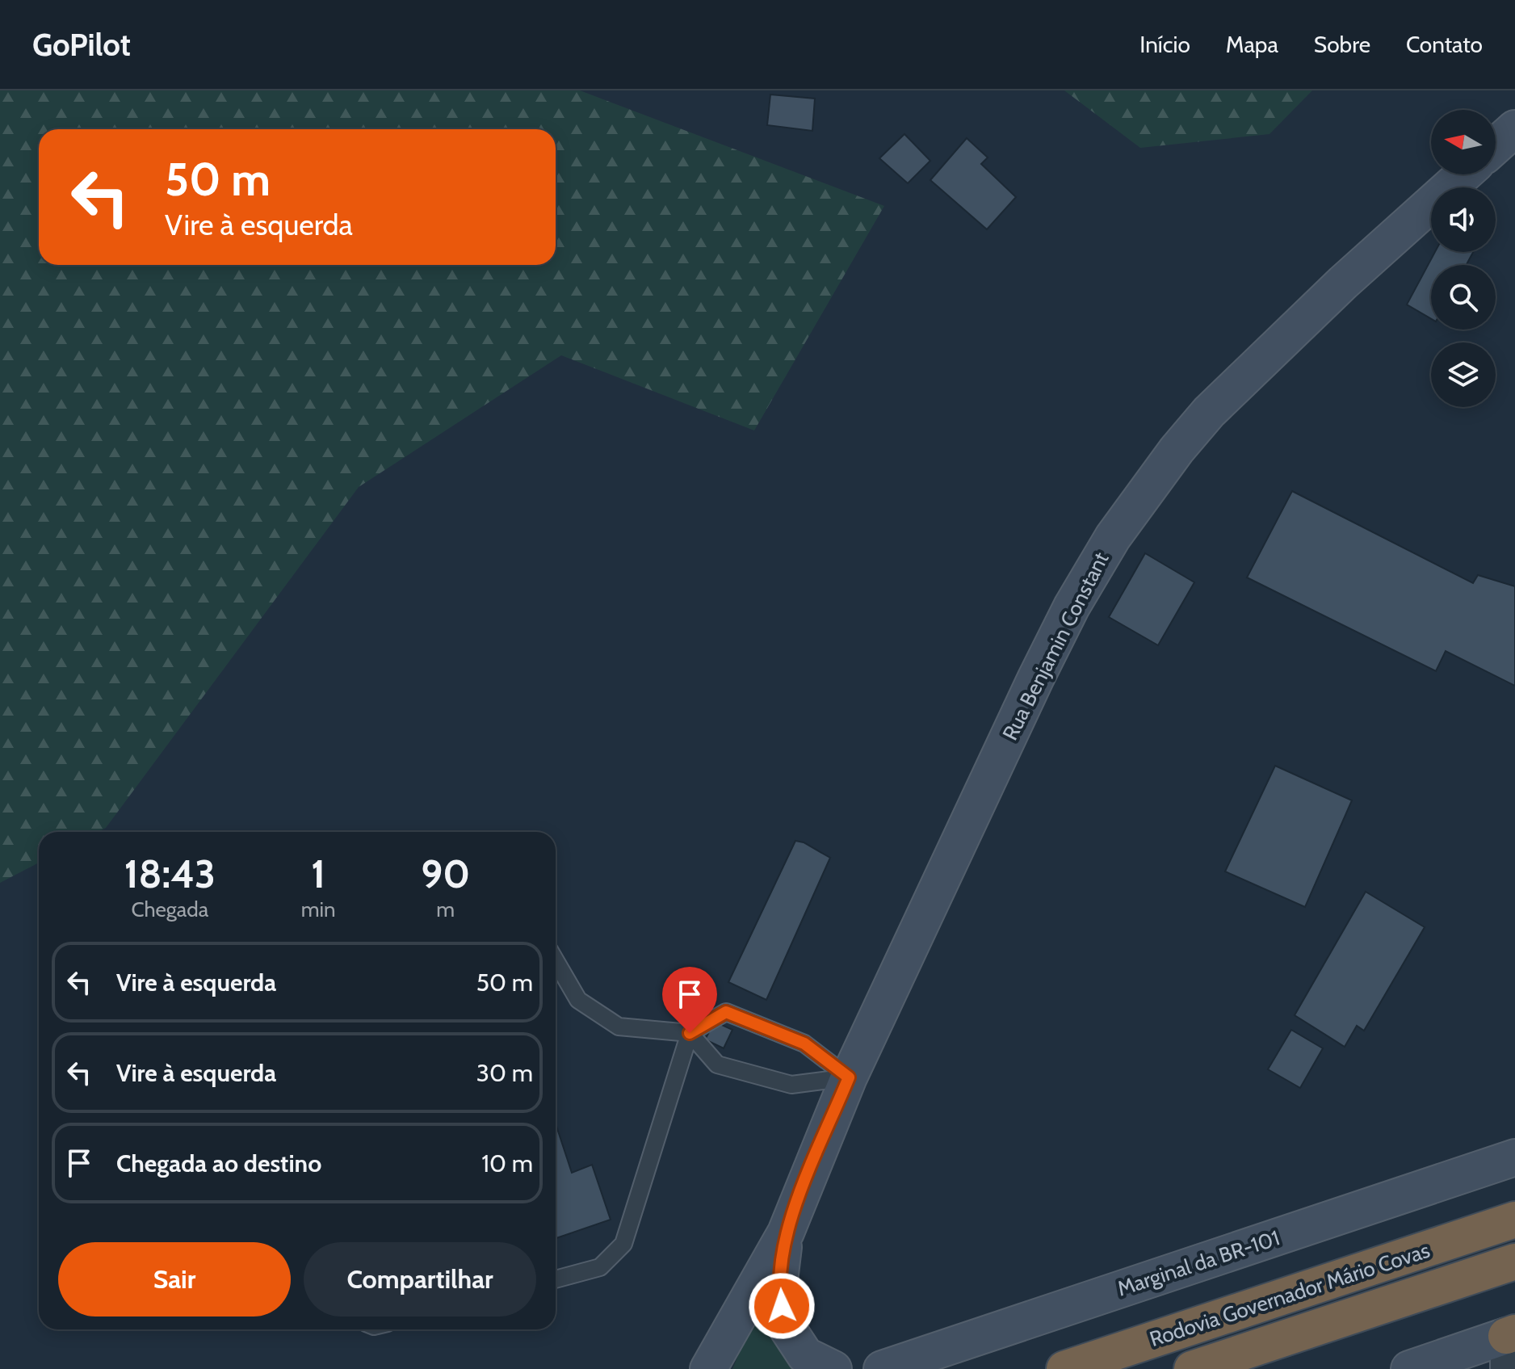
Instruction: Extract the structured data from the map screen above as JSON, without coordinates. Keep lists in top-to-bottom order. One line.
{"streets":{"highway":["Rodovia Governador Mário Covas"],"main road":["Rua Benjamin Constant","Marginal da BR-101"]},"north":"left","page":{"header":"GoPilot","nav":["Início","Mapa","Sobre","Contato"],"turn":["50 m","Vire à esquerda"],"eta":["18:43","Chegada","1","min","90","m"],"list":[{"name":"Vire à esquerda","value":"50 m"},{"name":"Vire à esquerda","value":"30 m"},{"name":"Chegada ao destino","value":"10 m"}],"buttons":["Sair","Compartilhar"]}}
